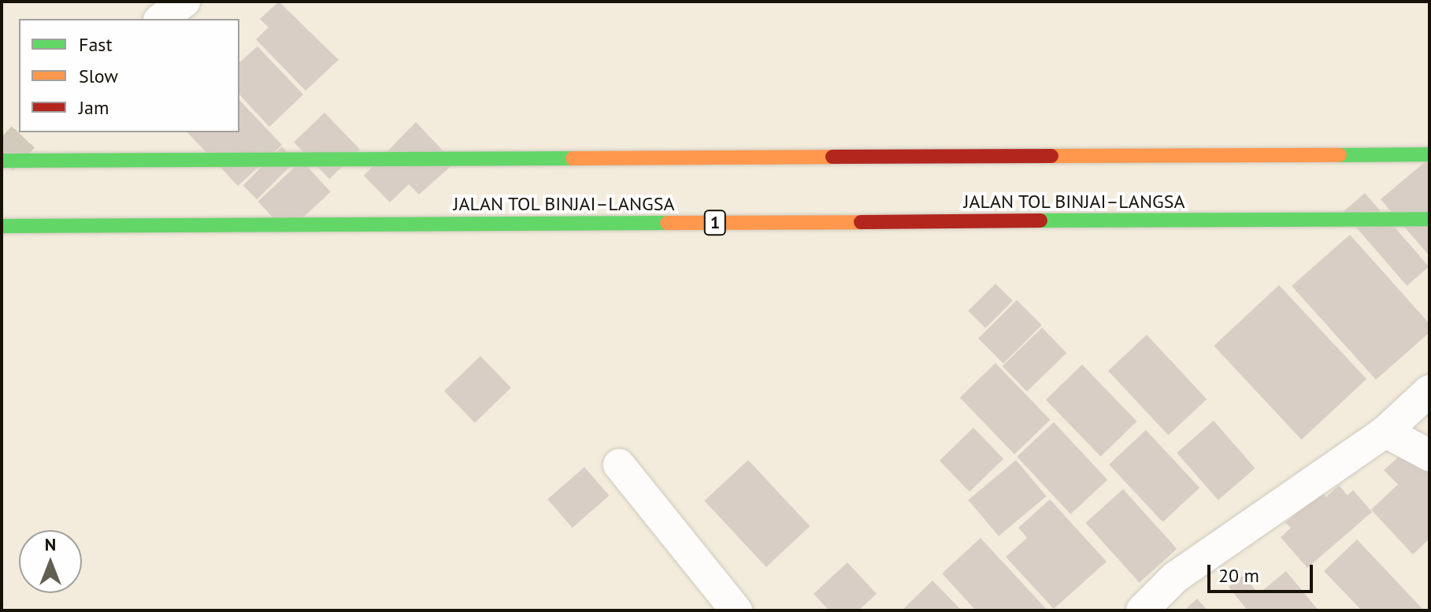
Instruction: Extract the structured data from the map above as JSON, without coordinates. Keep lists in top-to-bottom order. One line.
{"streets":{"highway":["JALAN TOL BINJAI–LANGSA","1"]},"legend":["Fast","Slow","Jam"],"scale_bar":"20 m","north":"top"}
